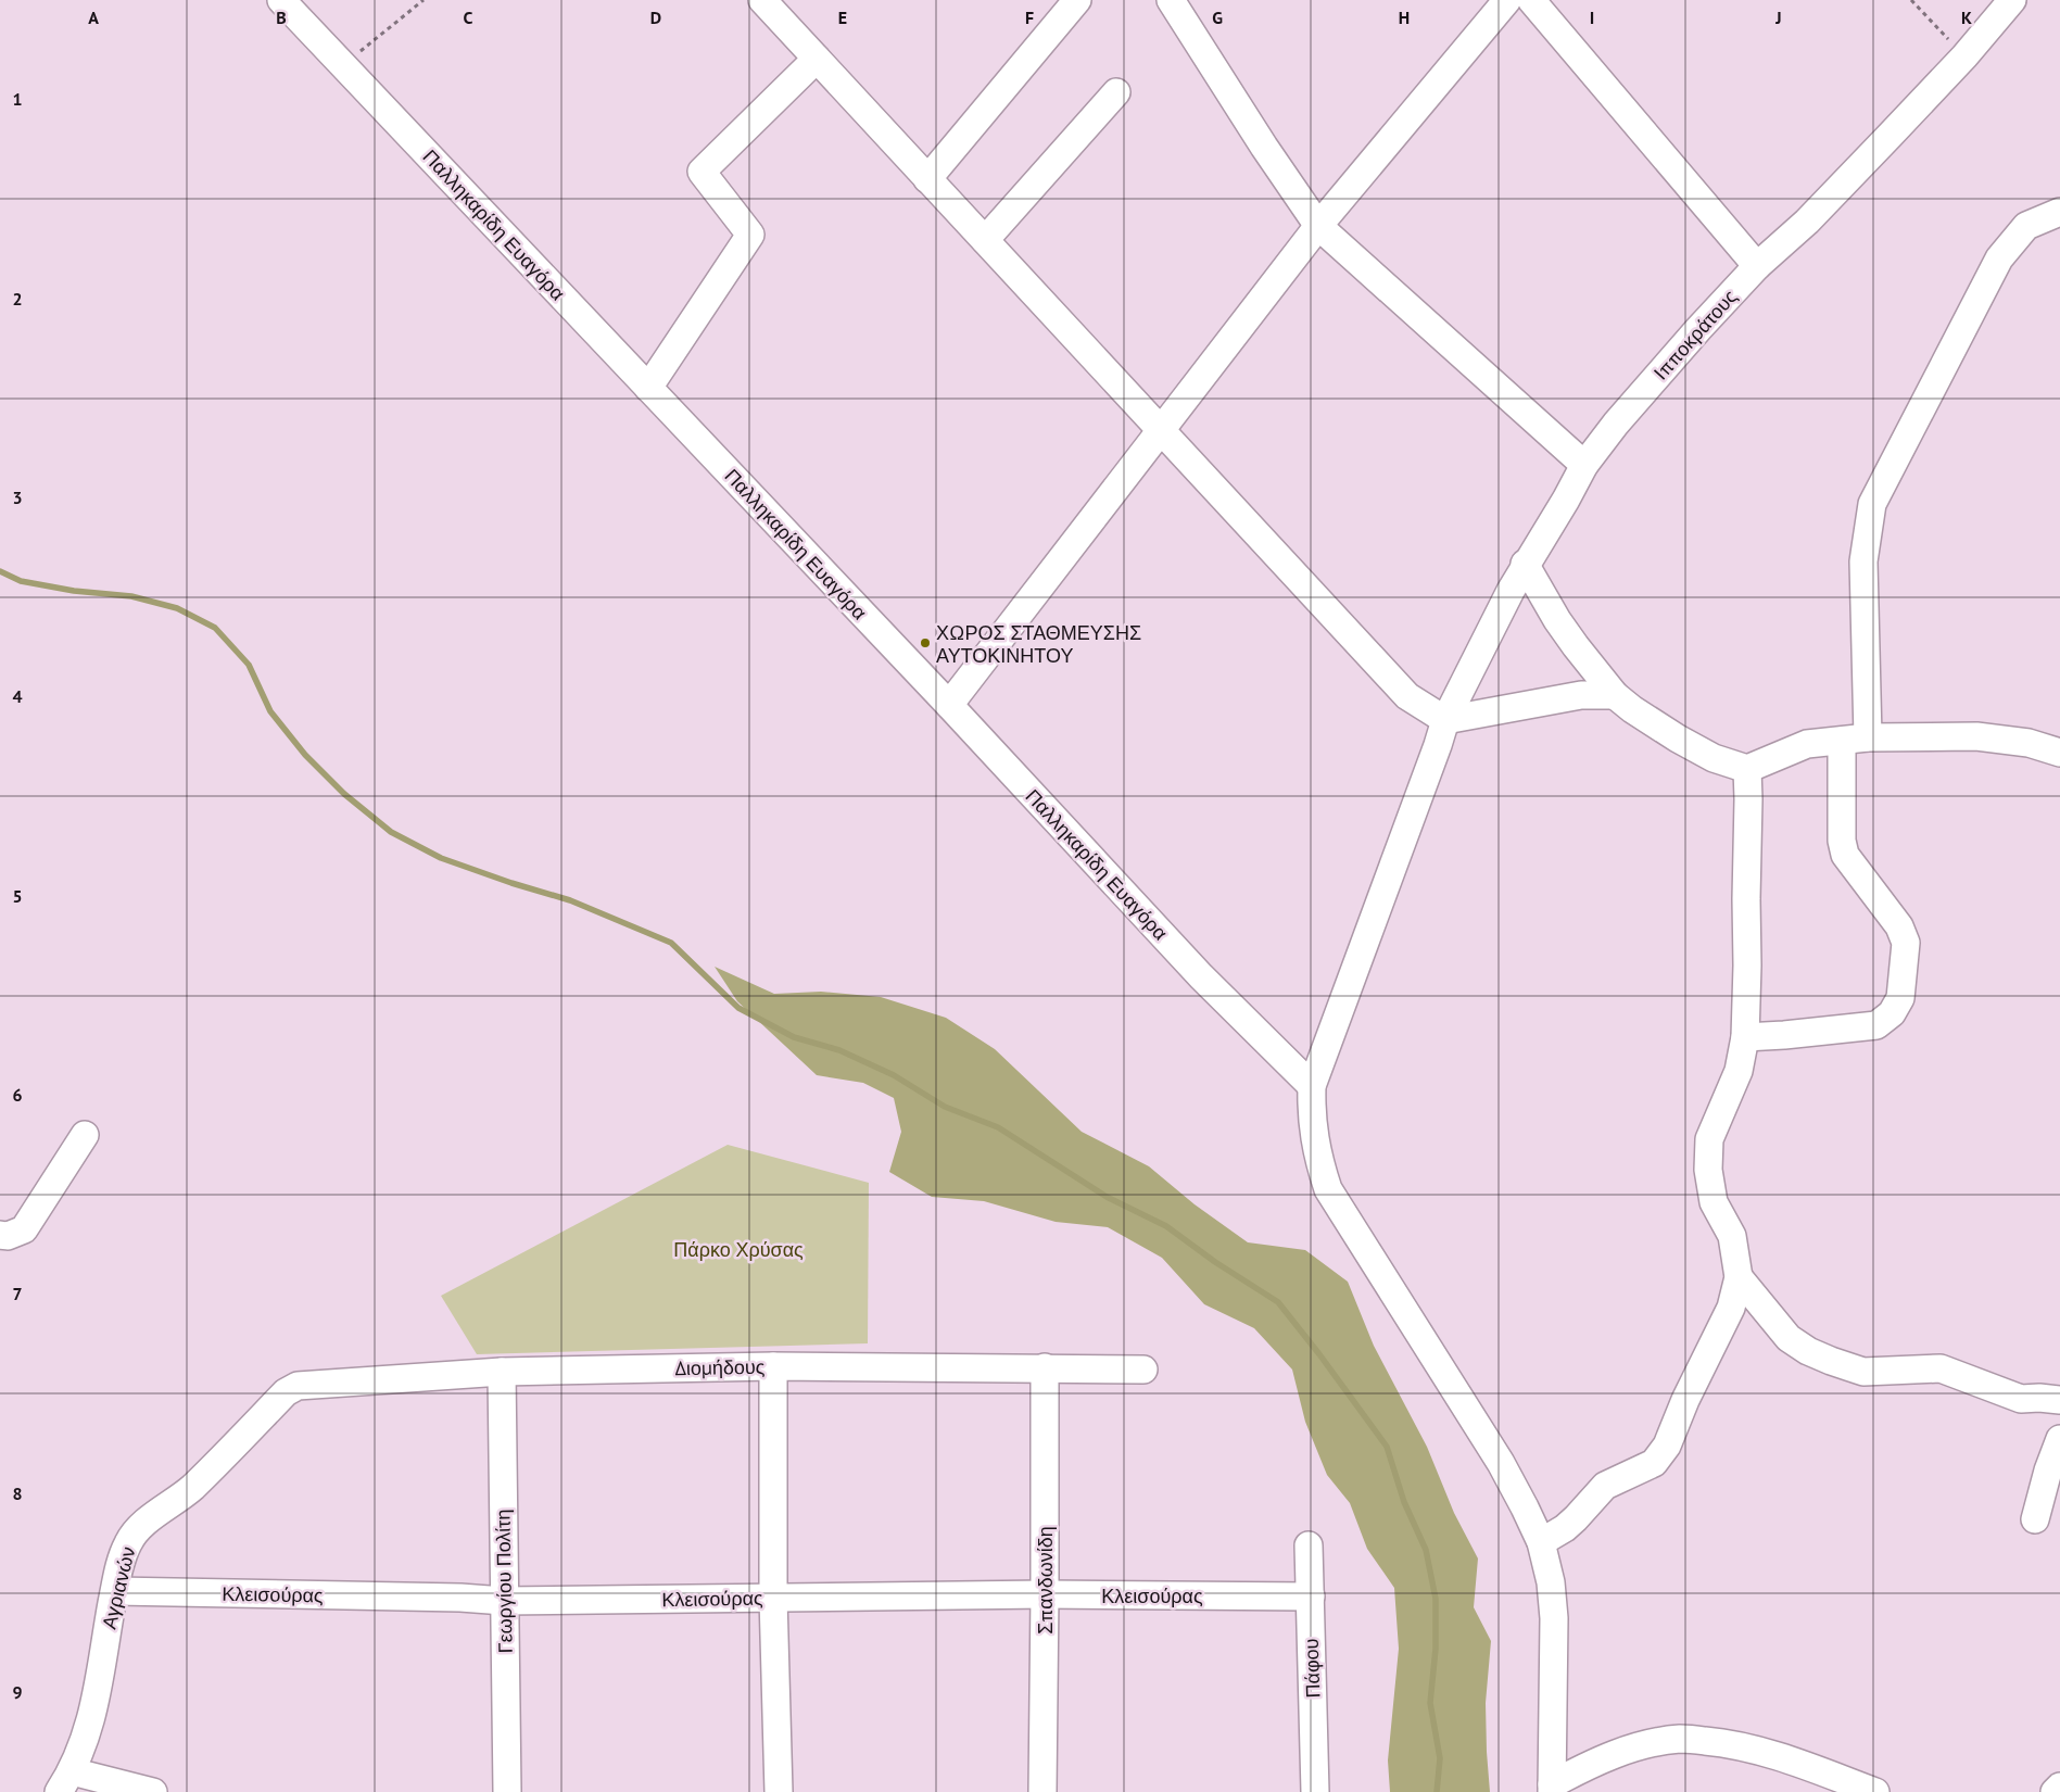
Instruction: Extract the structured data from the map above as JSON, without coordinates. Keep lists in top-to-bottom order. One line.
{"streets":{"street":["Παλληκαρίδη Ευαγόρα","Ιπποκράτους","Διομήδους","Σπανδωνίδη","Γεωργίου Πολίτη","Αγριανών","Κλεισούρας","Πάφου"]},"crossings":[["Παλληκαρίδη Ευαγόρα","Ιπποκράτους"],["Διομήδους","Σπανδωνίδη"],["Διομήδους","Γεωργίου Πολίτη"],["Διομήδους","Αγριανών"],["Σπανδωνίδη","Κλεισούρας"],["Γεωργίου Πολίτη","Κλεισούρας"],["Αγριανών","Κλεισούρας"],["Κλεισούρας","Πάφου"]],"parks":["Πάρκο Χρύσας"],"places":["ΧΩΡΟΣ ΣΤΑΘΜΕΥΣΗΣ ΑΥΤΟΚΙΝΗΤΟΥ"],"grid":{"columns":["A","B","C","D","E","F","G","H","I","J","K"],"rows":["1","2","3","4","5","6","7","8","9"]}}
